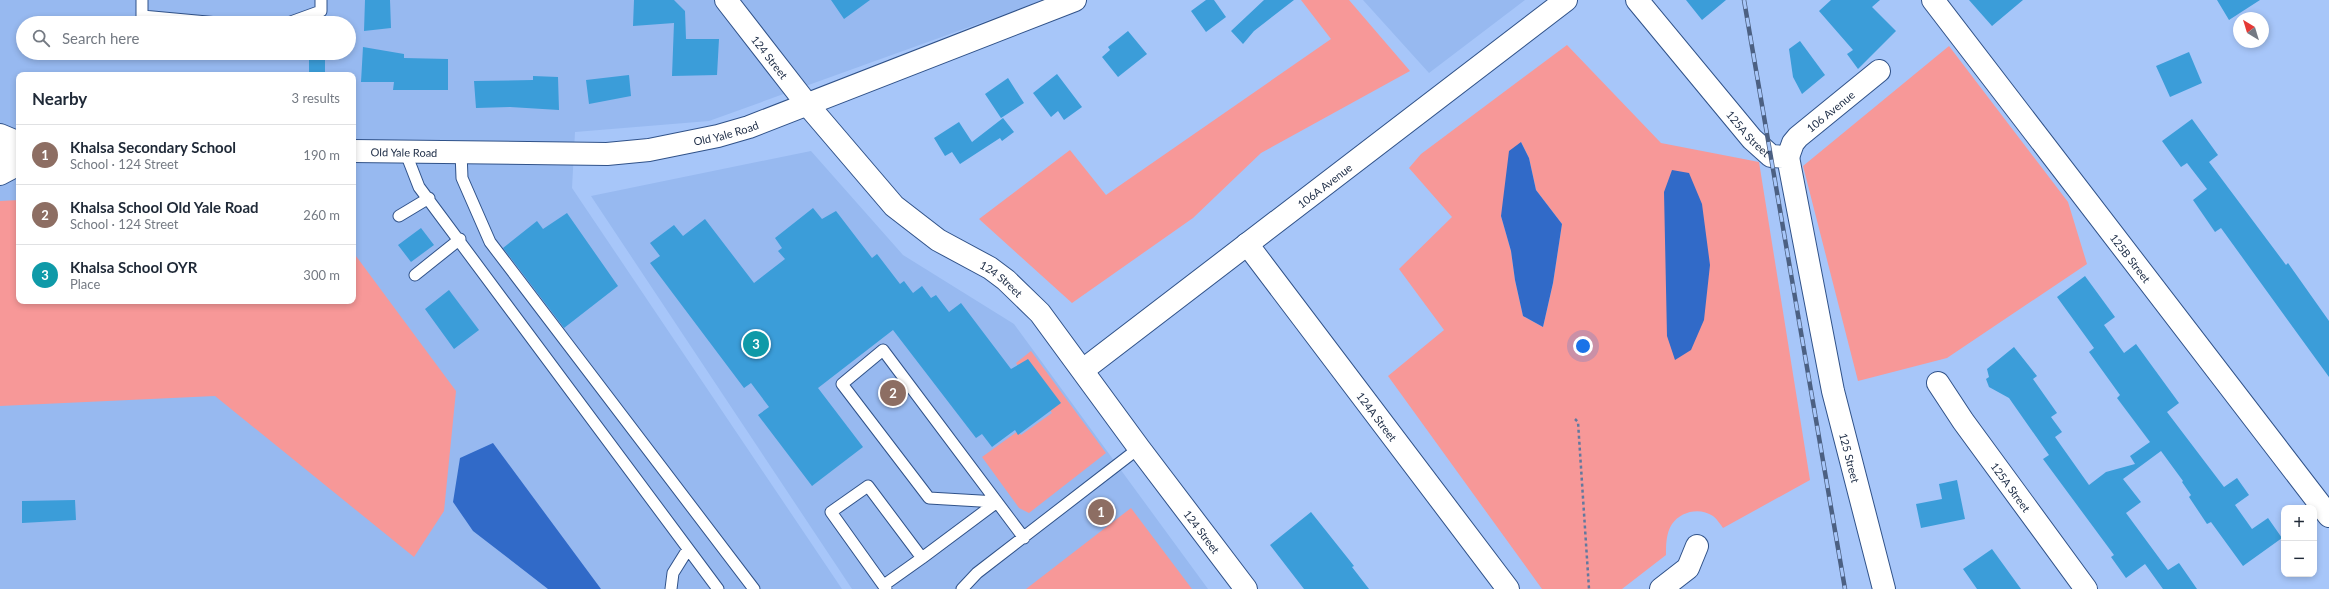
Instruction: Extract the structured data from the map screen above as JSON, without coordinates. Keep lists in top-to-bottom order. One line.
{"streets":{"street":["124 Street","106 Avenue","Old Yale Road","125A Street","106A Avenue","125B Street","124A Street","125 Street"]},"crossings":[["124 Street","Old Yale Road"],["124 Street","106A Avenue"],["106 Avenue","125A Street"],["125A Street","125 Street"],["106A Avenue","124A Street"]],"north":"top left","page":{"search":"Search here","heading":["Nearby","3 results"],"list":[{"mark":"1","name":"Khalsa Secondary School","note":"School · 124 Street","value":"190 m"},{"mark":"2","name":"Khalsa School Old Yale Road","note":"School · 124 Street","value":"260 m"},{"mark":"3","name":"Khalsa School OYR","note":"Place","value":"300 m"}],"pins":["3","2","1"],"map_buttons":["+","−"]}}
